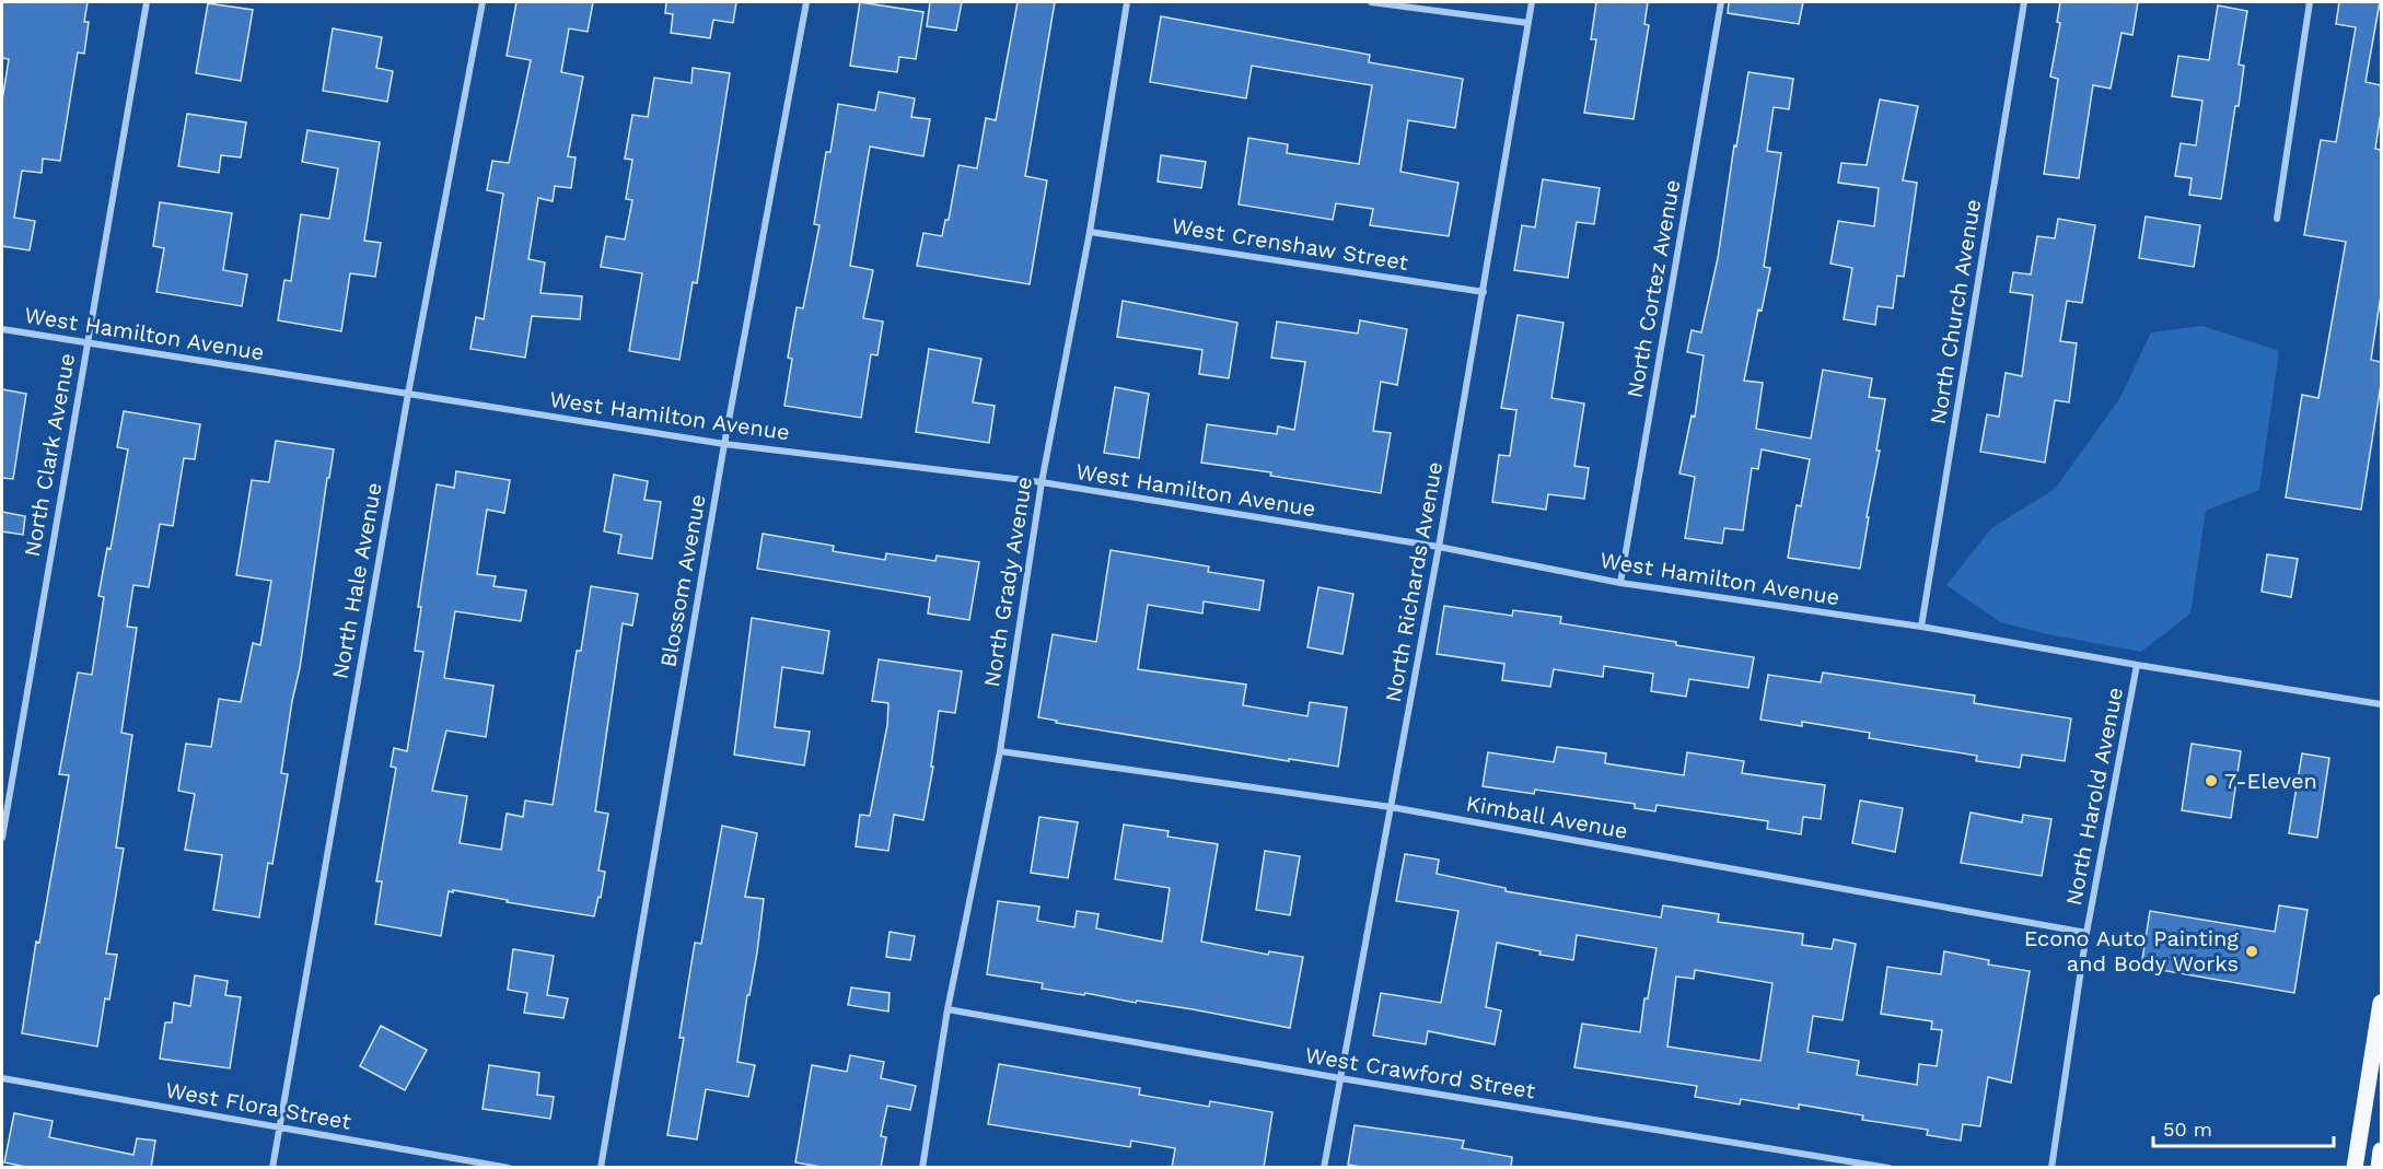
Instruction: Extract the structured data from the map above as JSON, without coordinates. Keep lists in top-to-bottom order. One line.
{"streets":{"street":["West Crenshaw Street","North Cortez Avenue","North Church Avenue","West Hamilton Avenue","North Clark Avenue","North Hale Avenue","Blossom Avenue","North Grady Avenue","North Richards Avenue","North Harold Avenue","Kimball Avenue","West Crawford Street","West Flora Street"]},"crossings":[["West Crenshaw Street","North Grady Avenue"],["West Crenshaw Street","North Richards Avenue"],["North Cortez Avenue","West Hamilton Avenue"],["North Church Avenue","West Hamilton Avenue"],["West Hamilton Avenue","North Clark Avenue"],["West Hamilton Avenue","North Hale Avenue"],["West Hamilton Avenue","Blossom Avenue"],["West Hamilton Avenue","North Grady Avenue"],["West Hamilton Avenue","North Richards Avenue"],["West Hamilton Avenue","North Harold Avenue"],["North Hale Avenue","West Flora Street"],["North Grady Avenue","Kimball Avenue"],["North Grady Avenue","West Crawford Street"],["North Richards Avenue","Kimball Avenue"],["North Richards Avenue","West Crawford Street"],["North Harold Avenue","Kimball Avenue"]],"places":["7-Eleven","Econo Auto Painting and Body Works"],"scale_bar":"50 m"}
